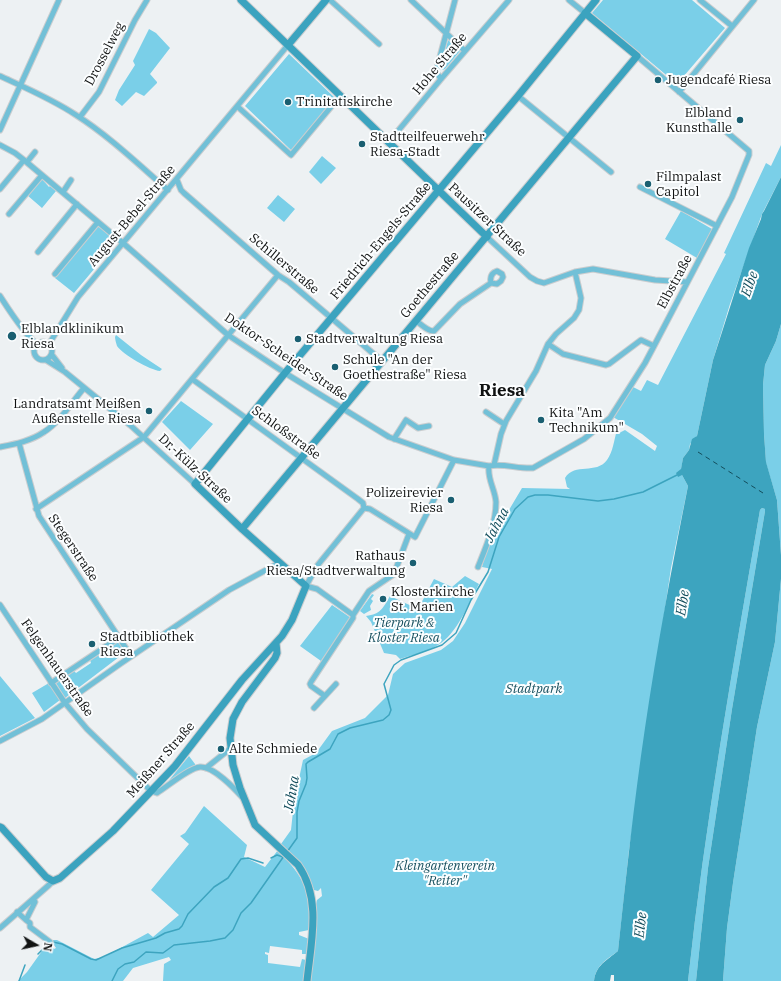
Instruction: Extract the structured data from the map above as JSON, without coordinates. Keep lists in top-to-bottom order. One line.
{"streets":{"main road":["Pausitzer Straße","Friedrich-Engels-Straße","Goethestraße","Dr.-Külz-Straße","Meißner Straße"],"street":["Drosselweg","Hohe Straße","August-Bebel-Straße","Schillerstraße","Elbstraße","Doktor-Scheider-Straße","Schloßstraße","Stegerstraße","Felgenhauerstraße"]},"crossings":[["Hohe Straße","Pausitzer Straße"],["August-Bebel-Straße","Pausitzer Straße"],["August-Bebel-Straße","Schillerstraße"],["August-Bebel-Straße","Doktor-Scheider-Straße"],["August-Bebel-Straße","Dr.-Külz-Straße"],["Pausitzer Straße","Friedrich-Engels-Straße"],["Pausitzer Straße","Goethestraße"],["Friedrich-Engels-Straße","Schillerstraße"],["Friedrich-Engels-Straße","Doktor-Scheider-Straße"],["Friedrich-Engels-Straße","Schloßstraße"],["Friedrich-Engels-Straße","Dr.-Külz-Straße"],["Schillerstraße","Goethestraße"],["Elbstraße","Doktor-Scheider-Straße"],["Goethestraße","Doktor-Scheider-Straße"],["Goethestraße","Schloßstraße"],["Goethestraße","Dr.-Külz-Straße"],["Doktor-Scheider-Straße","Schloßstraße"],["Felgenhauerstraße","Meißner Straße"]],"districts":["Riesa"],"water":["Elbe","Jahna"],"parks":["Tierpark & Kloster Riesa","Stadtpark","Kleingartenverein \"Reiter\""],"places":["Jugendcafé Riesa","Trinitatiskirche","Elbland Kunsthalle","Stadtteilfeuerwehr Riesa-Stadt","Filmpalast Capitol","Elblandklinikum Riesa","Stadtverwaltung Riesa","Schule \"An der Goethestraße\" Riesa","Landratsamt Meißen Außenstelle Riesa","Kita \"Am Technikum\"","Polizeirevier Riesa","Rathaus Riesa/Stadtverwaltung","Klosterkirche St. Marien","Stadtbibliothek Riesa","Alte Schmiede"],"north":"right"}
